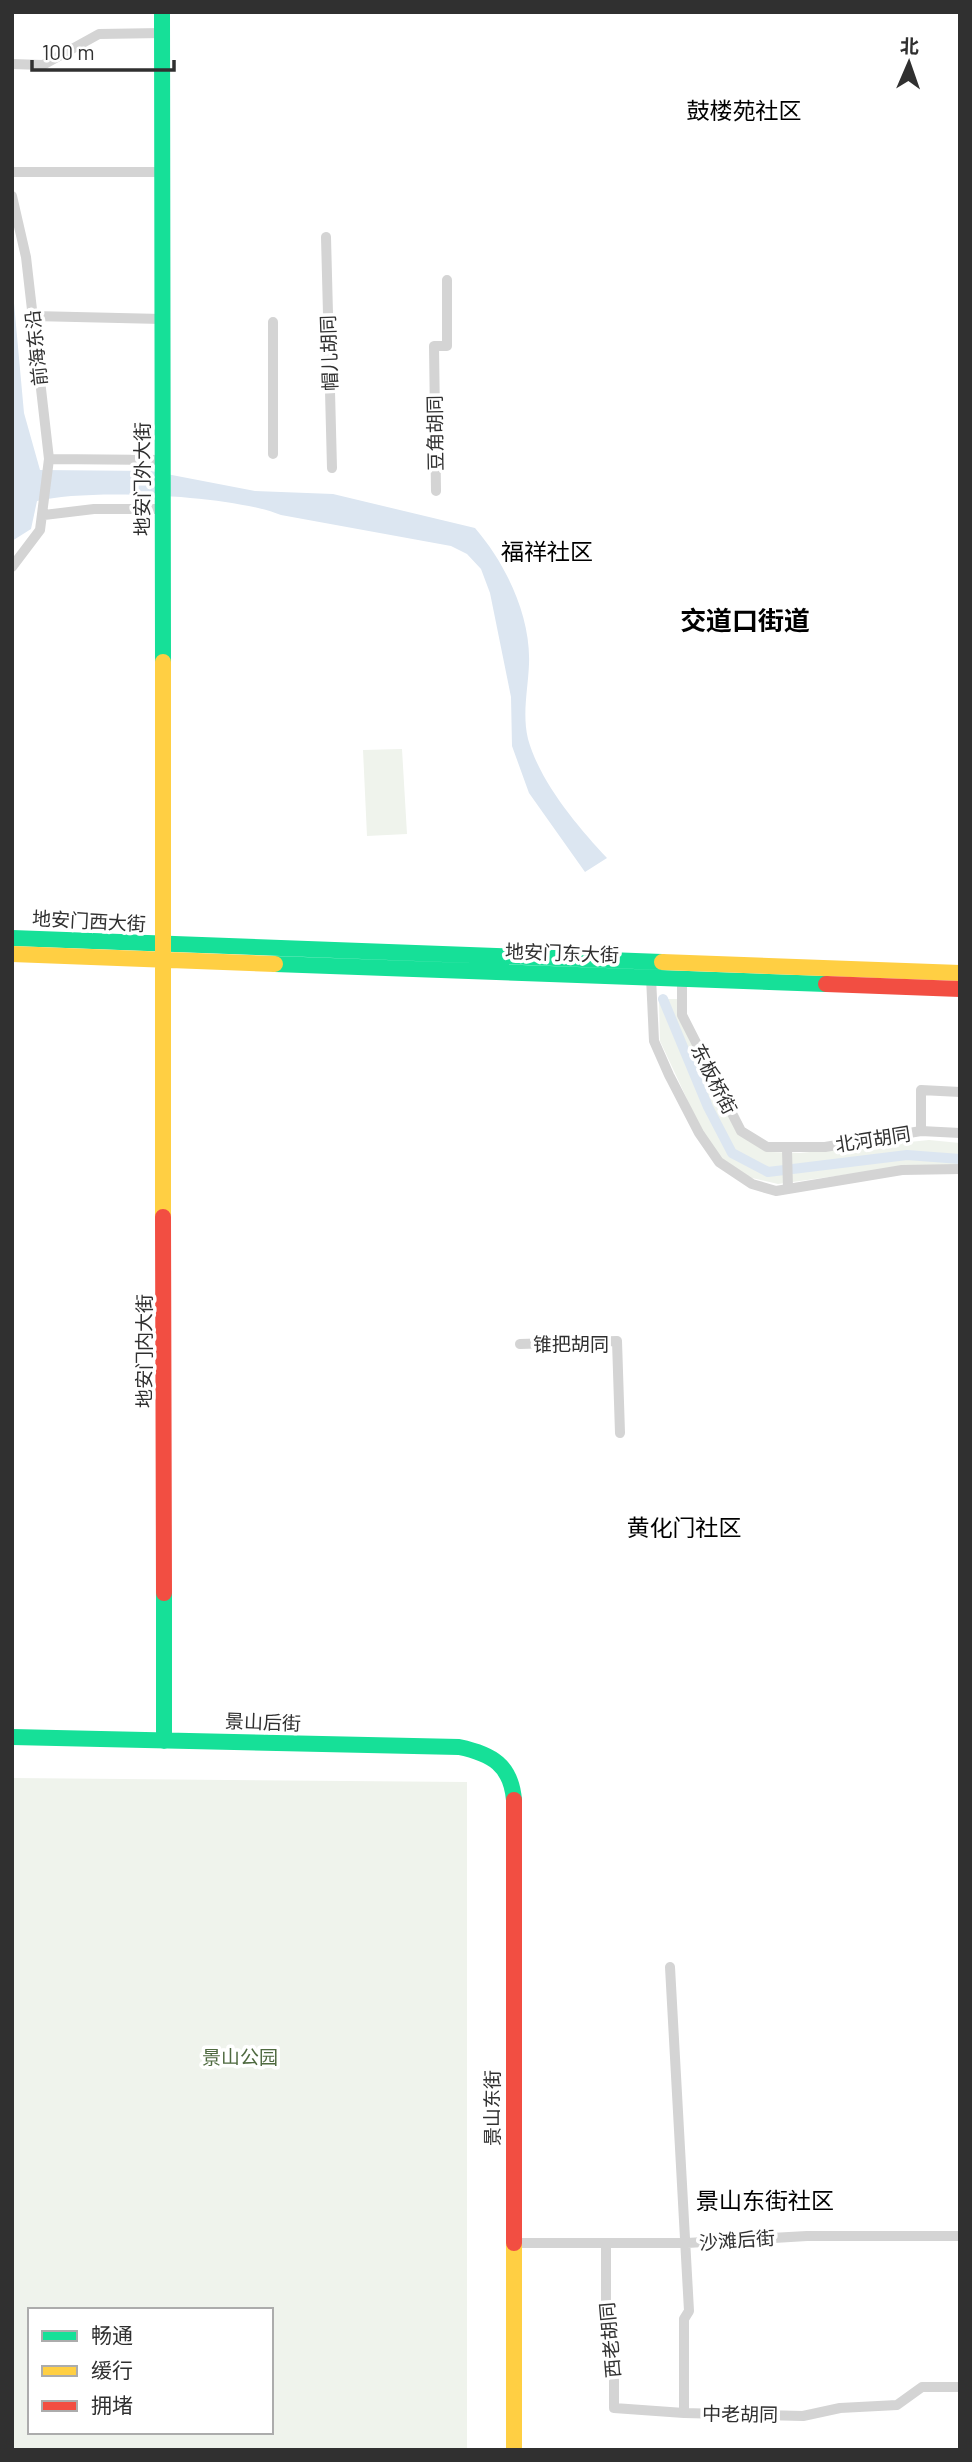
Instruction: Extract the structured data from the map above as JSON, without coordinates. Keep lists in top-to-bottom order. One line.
{"streets":{"main road":["地安门外大街","地安门西大街","地安门东大街","地安门内大街","景山后街","景山东街"],"street":["前海东沿","帽儿胡同","豆角胡同","东板桥街","北河胡同","锥把胡同","沙滩后街","西老胡同","中老胡同"]},"crossings":[["地安门外大街","地安门西大街"],["地安门外大街","地安门东大街"],["地安门外大街","地安门内大街"],["地安门西大街","地安门东大街"],["地安门西大街","地安门内大街"],["地安门东大街","东板桥街"],["地安门东大街","地安门内大街"],["东板桥街","北河胡同"],["地安门内大街","景山后街"],["景山后街","景山东街"],["景山东街","沙滩后街"],["沙滩后街","西老胡同"],["沙滩后街","中老胡同"],["西老胡同","中老胡同"]],"districts":["鼓楼苑社区","福祥社区","交道口街道","黄化门社区","景山东街社区"],"parks":["景山公园"],"legend":["畅通","缓行","拥堵"],"scale_bar":"100 m","north":"top"}
